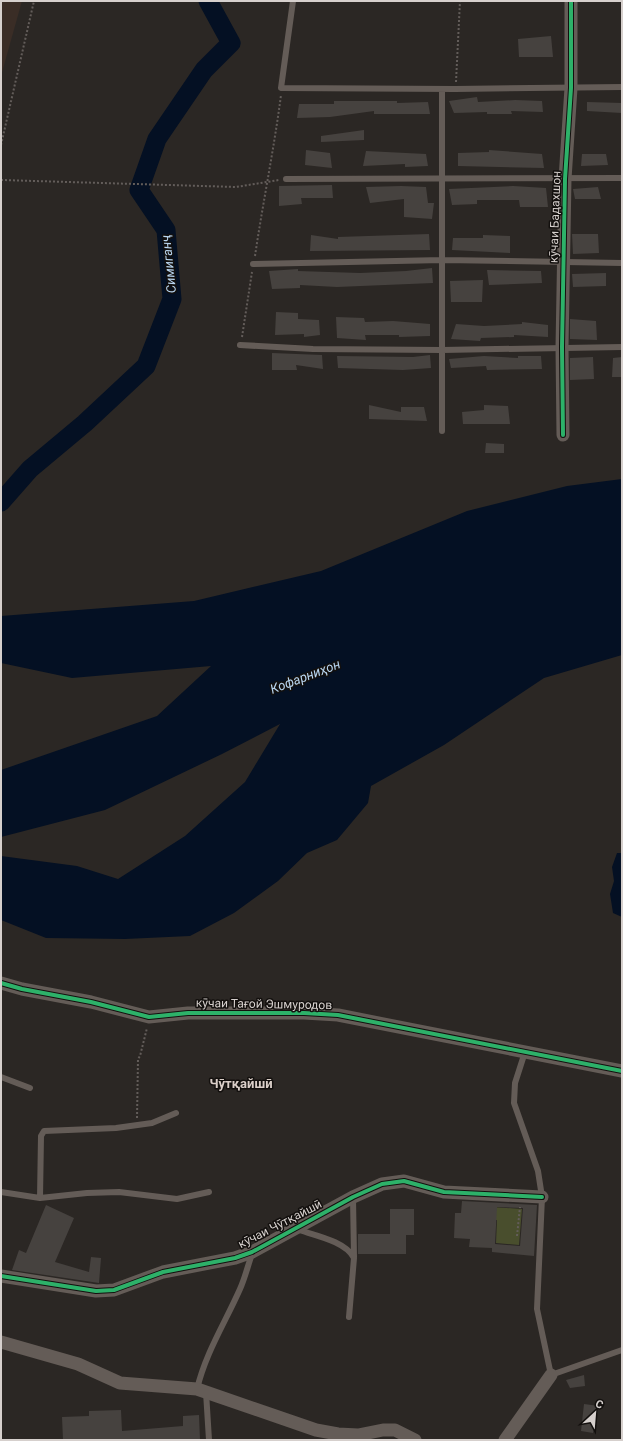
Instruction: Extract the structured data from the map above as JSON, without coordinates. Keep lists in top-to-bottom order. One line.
{"streets":{"street":["кӯчаи Бадахшон","кӯчаи Тағой Эшмуродов","кӯчаи Чӯтқайшӣ"]},"districts":["Чӯтқайшӣ"],"water":["Симиганҷ","Кофарниҳон"],"north":"top right"}
